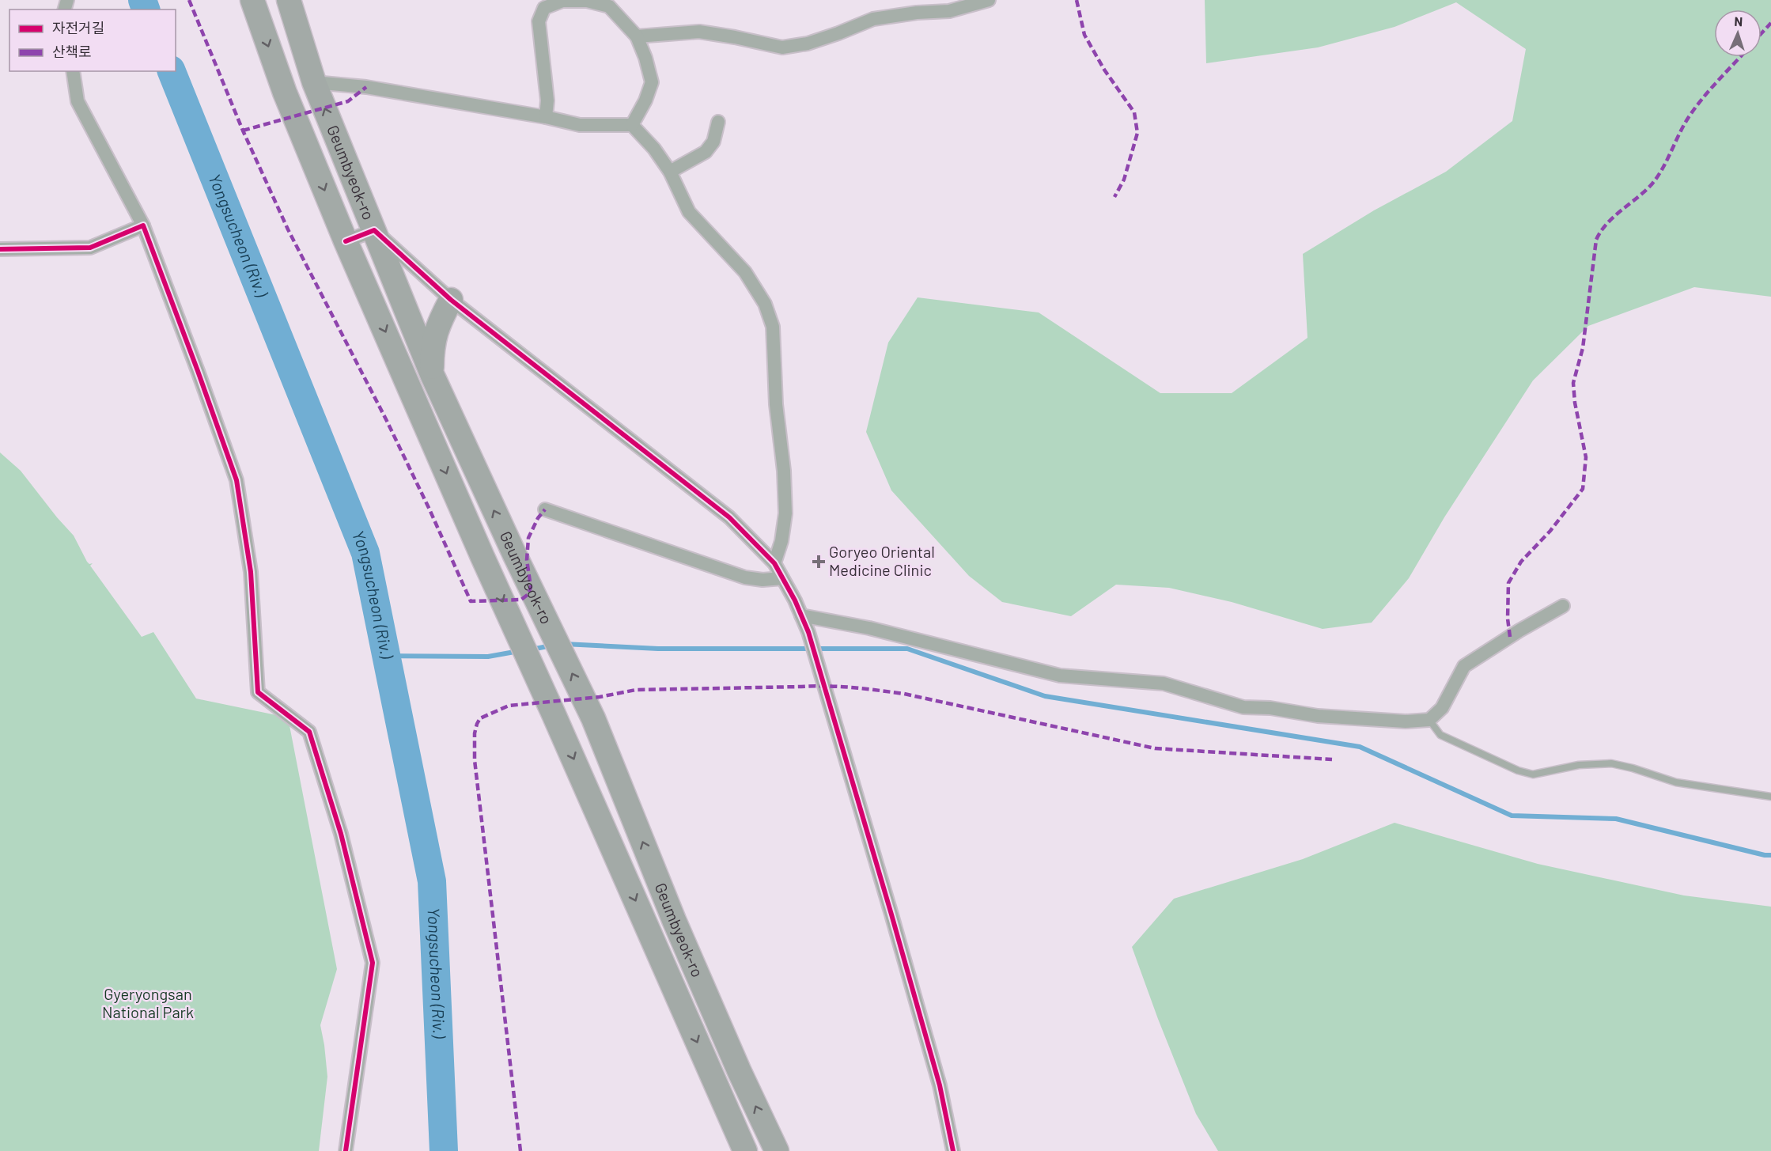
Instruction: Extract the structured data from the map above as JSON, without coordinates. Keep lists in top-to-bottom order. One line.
{"streets":{"highway":["Geumbyeok-ro"]},"water":["Yongsucheon (Riv.)"],"parks":["Gyeryongsan National Park"],"places":{"health":["Goryeo Oriental Medicine Clinic"]},"legend":["자전거길","산책로"],"north":"top"}
